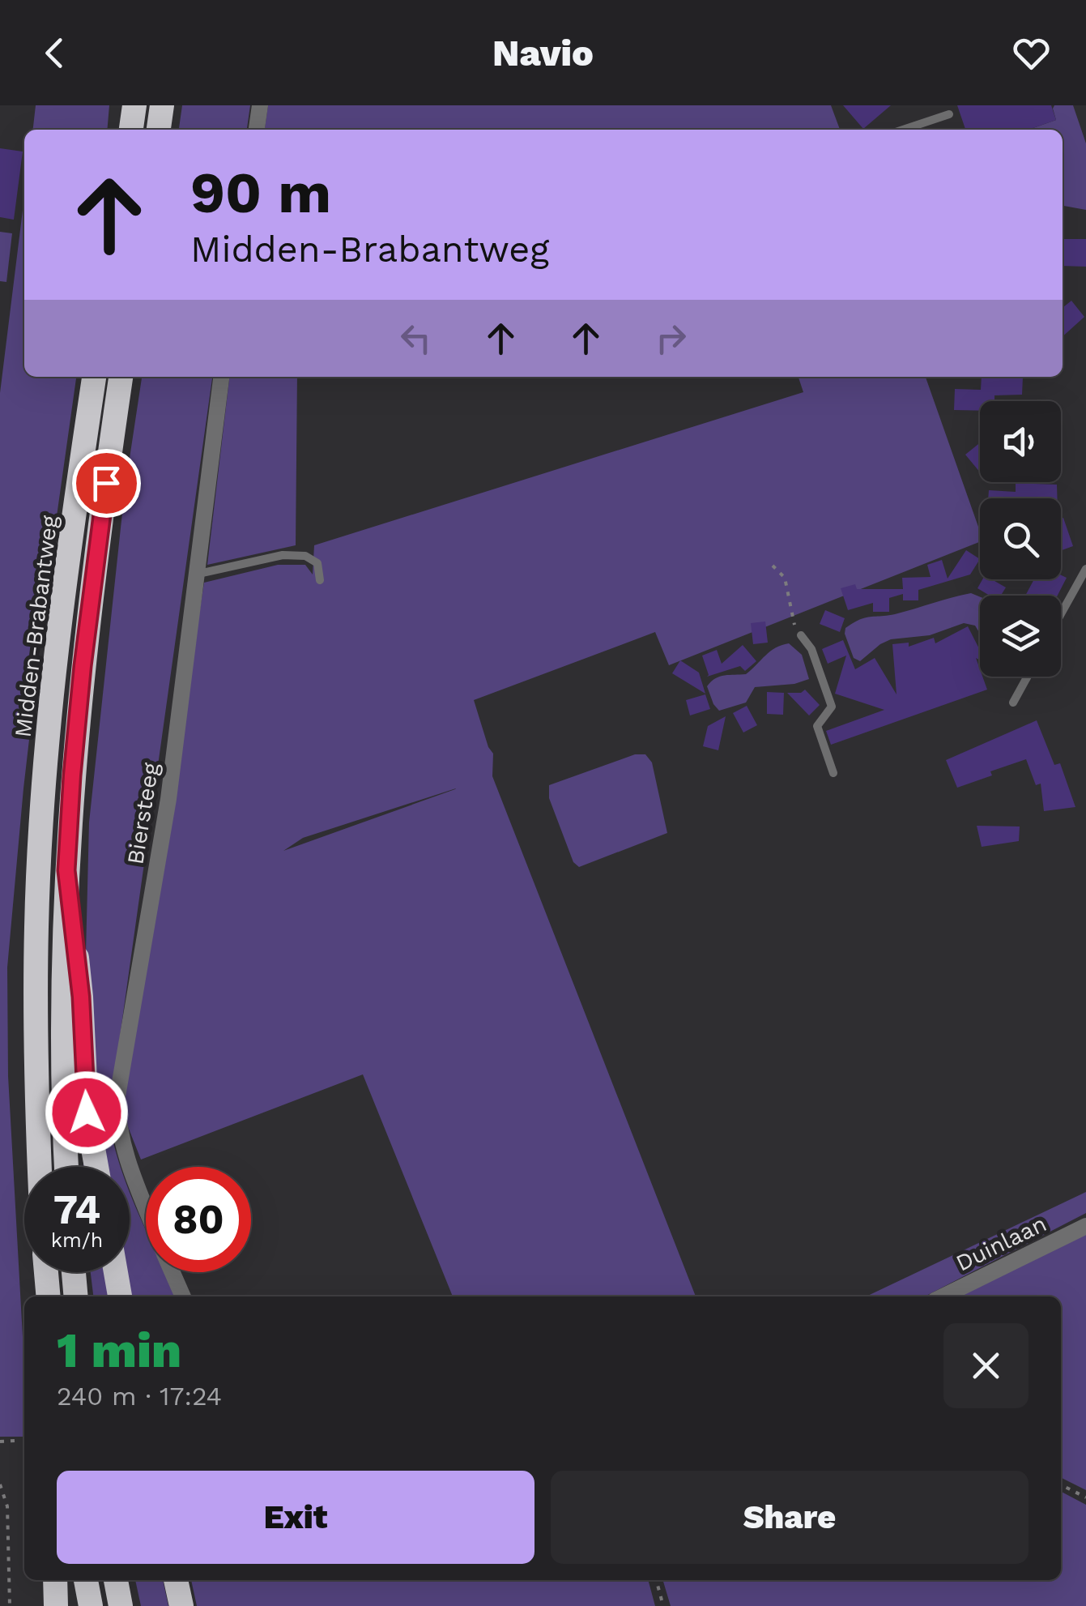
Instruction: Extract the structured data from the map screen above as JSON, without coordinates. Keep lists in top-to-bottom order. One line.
{"streets":{"highway":["Midden-Brabantweg"],"street":["Biersteeg","Duinlaan"]},"page":{"header":"Navio","turn":["90 m","Midden-Brabantweg"],"speed":"74 km/h","limit":"80","heading":["1 min","240 m · 17:24"],"buttons":["Exit","Share"]}}
